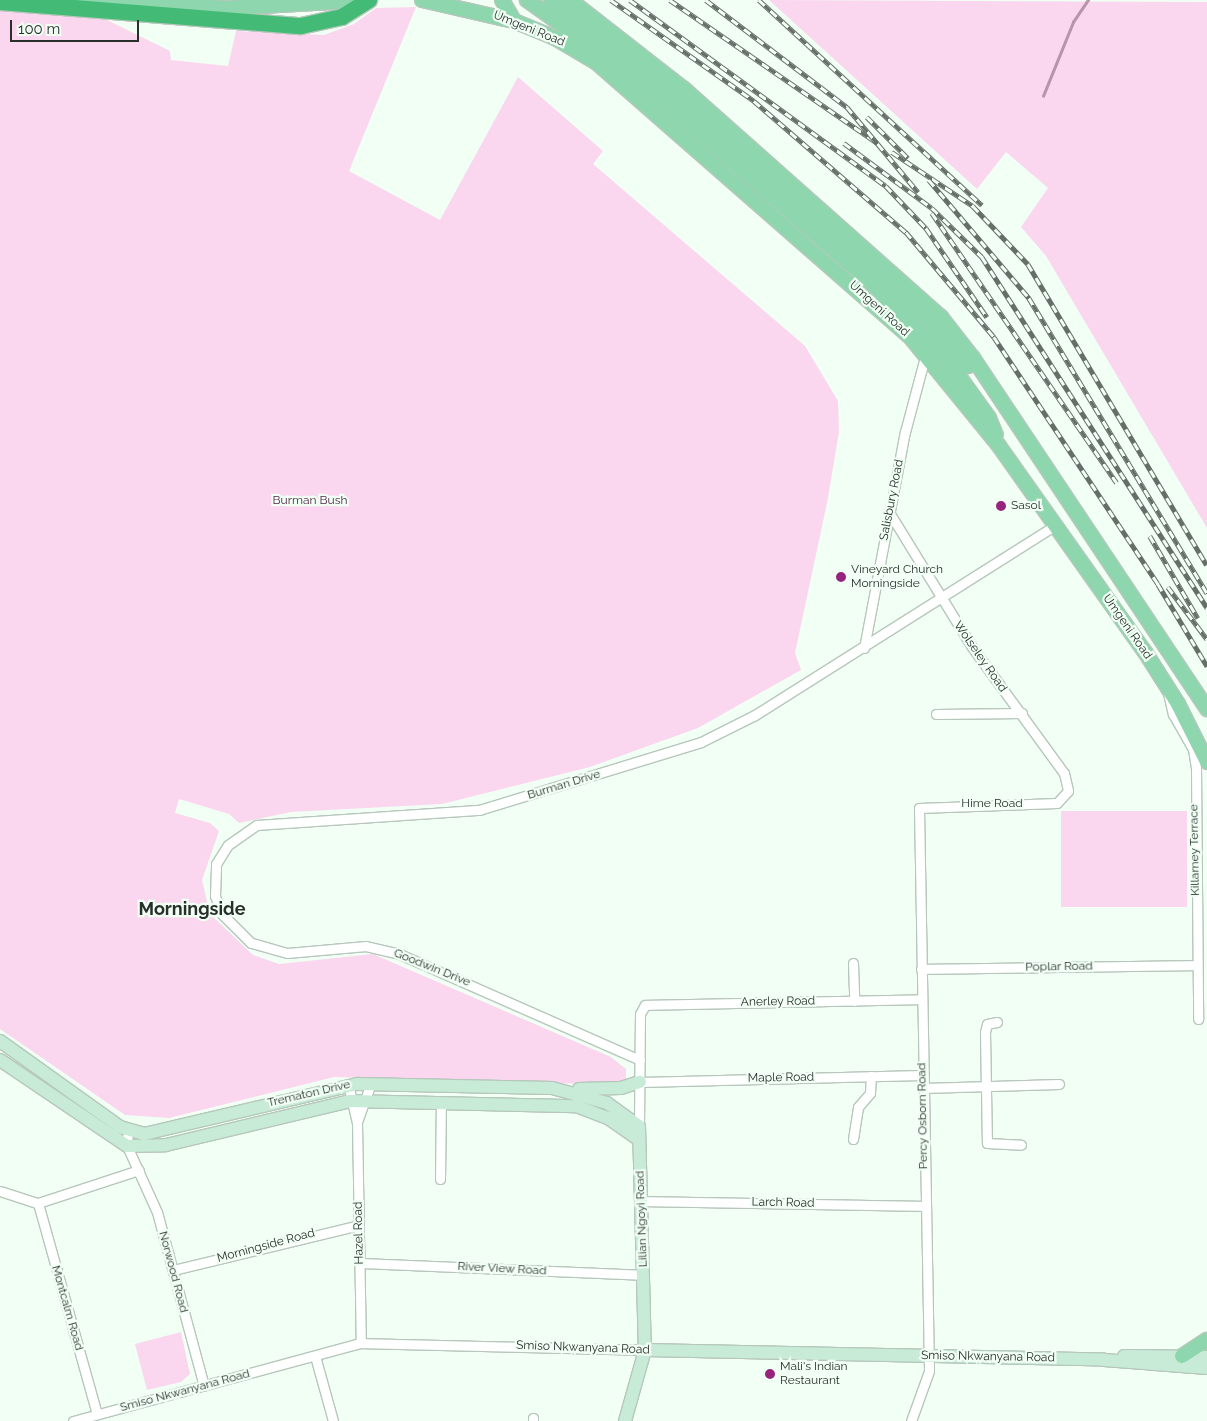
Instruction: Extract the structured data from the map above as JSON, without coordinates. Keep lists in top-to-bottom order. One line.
{"streets":{"main road":["Umgeni Road"],"street":["Salisbury Road","Wolseley Road","Burman Drive","Hime Road","Killarney Terrace","Poplar Road","Goodwin Drive","Anerley Road","Maple Road","Trematon Drive","Percy Osborn Road","Larch Road","Lilian Ngoyi Road","Hazel Road","Morningside Road","River View Road","Norwood Road","Montcalm Road","Smiso Nkwanyana Road"]},"crossings":[["Umgeni Road","Salisbury Road"],["Umgeni Road","Burman Drive"],["Umgeni Road","Killarney Terrace"],["Salisbury Road","Wolseley Road"],["Salisbury Road","Burman Drive"],["Wolseley Road","Burman Drive"],["Wolseley Road","Hime Road"],["Burman Drive","Goodwin Drive"],["Hime Road","Percy Osborn Road"],["Killarney Terrace","Poplar Road"],["Poplar Road","Percy Osborn Road"],["Goodwin Drive","Lilian Ngoyi Road"],["Anerley Road","Percy Osborn Road"],["Anerley Road","Lilian Ngoyi Road"],["Maple Road","Percy Osborn Road"],["Maple Road","Lilian Ngoyi Road"],["Trematon Drive","Lilian Ngoyi Road"],["Trematon Drive","Hazel Road"],["Trematon Drive","Norwood Road"],["Percy Osborn Road","Larch Road"],["Percy Osborn Road","Smiso Nkwanyana Road"],["Larch Road","Lilian Ngoyi Road"],["Lilian Ngoyi Road","River View Road"],["Lilian Ngoyi Road","Smiso Nkwanyana Road"],["Hazel Road","Morningside Road"],["Hazel Road","River View Road"],["Hazel Road","Smiso Nkwanyana Road"],["Morningside Road","Norwood Road"],["Norwood Road","Smiso Nkwanyana Road"],["Montcalm Road","Smiso Nkwanyana Road"]],"districts":["Morningside"],"parks":["Burman Bush"],"places":["Sasol","Vineyard Church Morningside","Mali's Indian Restaurant"],"scale_bar":"100 m"}
